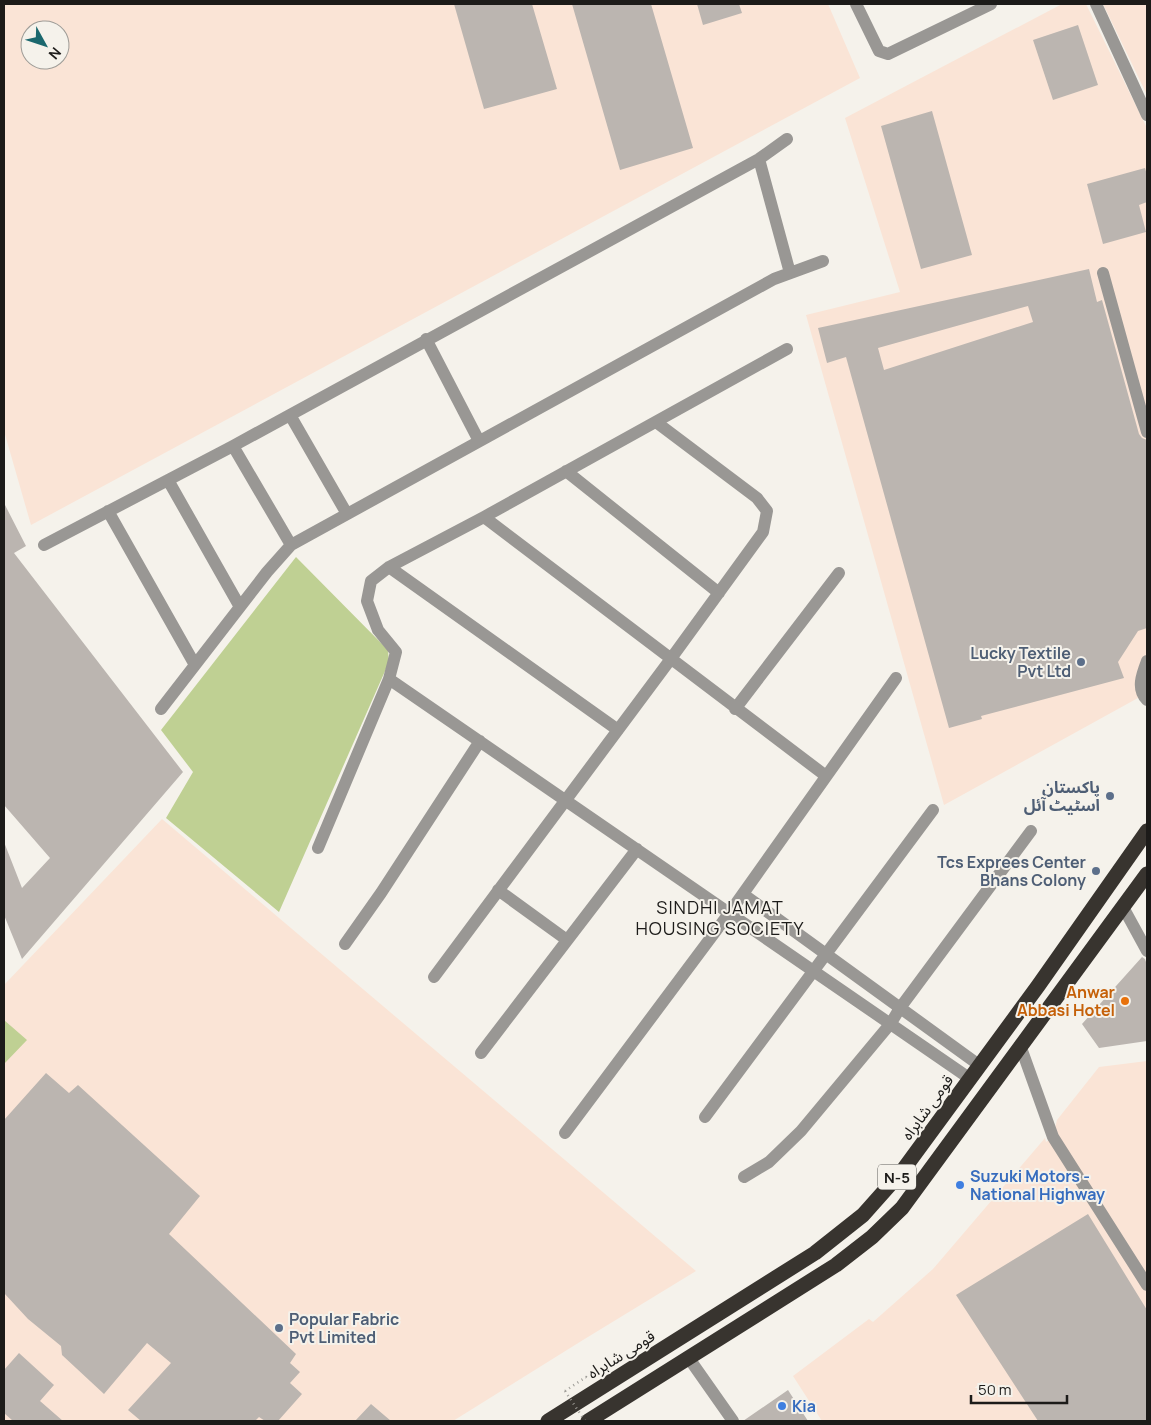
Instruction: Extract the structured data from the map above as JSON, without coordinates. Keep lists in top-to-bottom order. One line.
{"streets":{"highway":["قومی شاہراہ","N-5"]},"districts":["SINDHI JAMAT HOUSING SOCIETY"],"places":["Lucky Textile Pvt Ltd","پاکستان اسٹیٹ آئل","Tcs Exprees Center Bhans Colony","Anwar Abbasi Hotel","Suzuki Motors - National Highway","Popular Fabric Pvt Limited","Kia"],"scale_bar":"50 m","north":"bottom right"}
